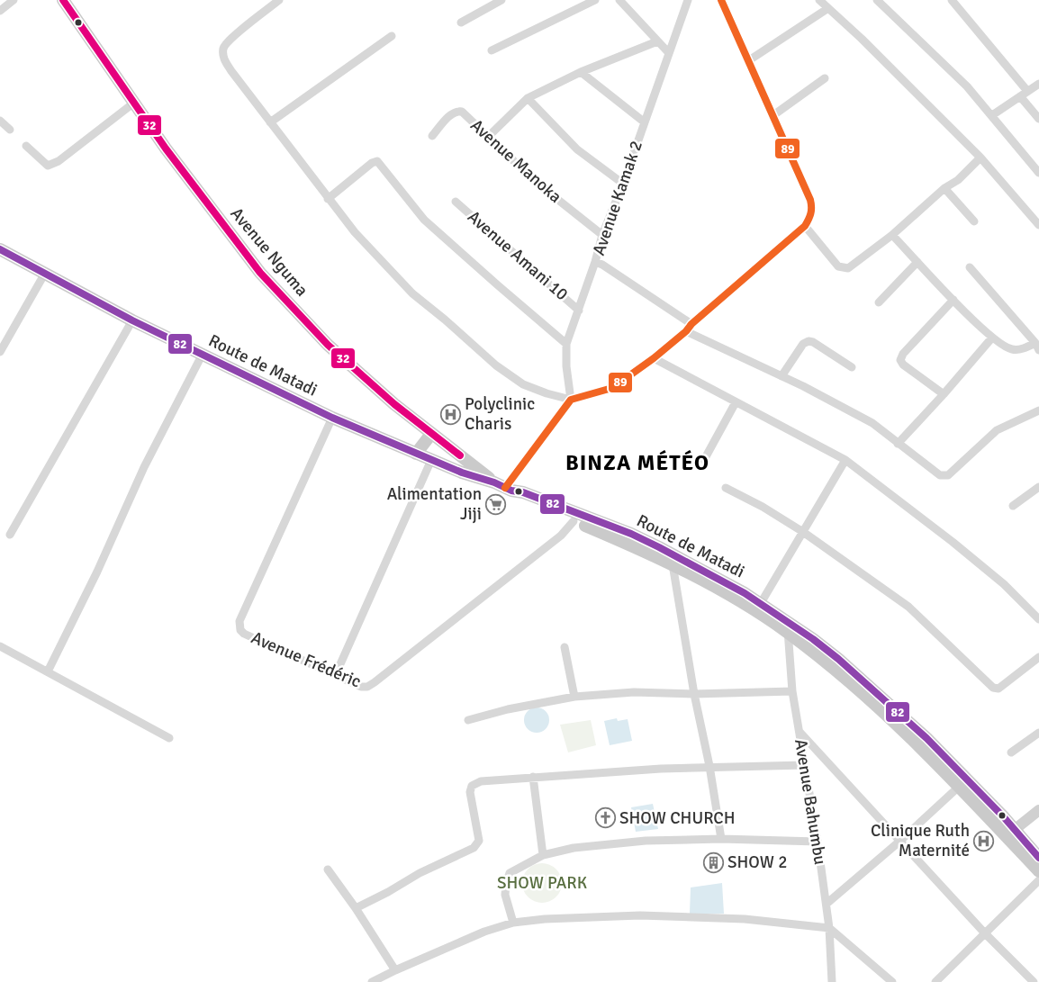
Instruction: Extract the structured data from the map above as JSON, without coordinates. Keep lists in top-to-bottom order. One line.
{"streets":{"main road":["Avenue Nguma","Route de Matadi"],"street":["Avenue Manoka","Avenue Kamak 2","Avenue Amani 10","Avenue Frédéric","Avenue Bahumbu"]},"crossings":[["Avenue Manoka","Avenue Kamak 2"],["Avenue Kamak 2","Avenue Amani 10"],["Avenue Nguma","Route de Matadi"],["Route de Matadi","Avenue Frédéric"],["Route de Matadi","Avenue Bahumbu"]],"districts":["BINZA MÉTÉO"],"parks":["SHOW PARK"],"places":{"hospital":["Polyclinic Charis","Clinique Ruth Maternité"],"supermarket":["Alimentation Jiji"],"church":["SHOW CHURCH"],"building":["SHOW 2"]},"lines":["transit line 32","transit line 89","transit line 82"]}
